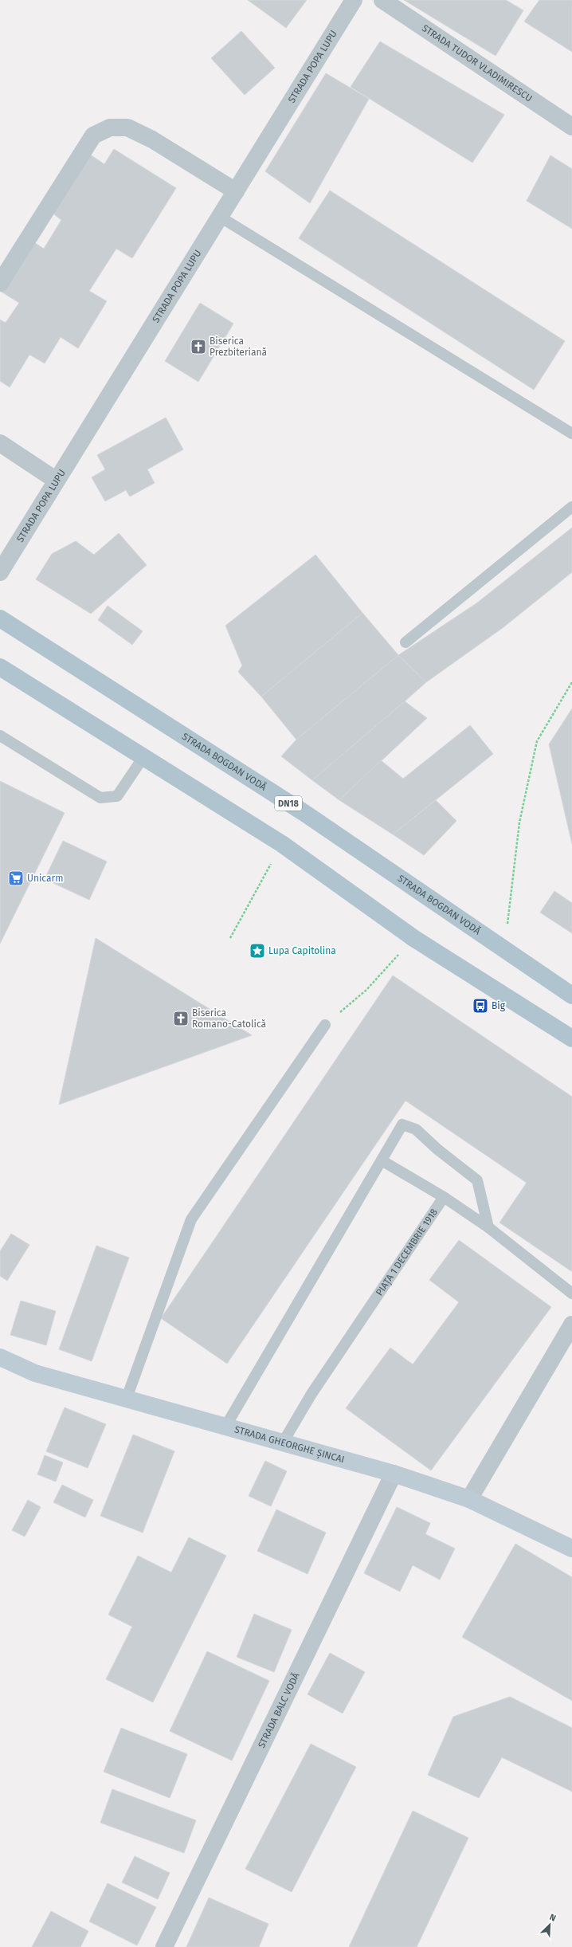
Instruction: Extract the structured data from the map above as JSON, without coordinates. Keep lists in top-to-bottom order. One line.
{"streets":{"main road":["STRADA BOGDAN VODĂ","DN18","STRADA GHEORGHE ȘINCAI"],"street":["STRADA TUDOR VLADIMIRESCU","STRADA POPA LUPU","STRADA BALC VODĂ"],"lane":["PIAȚA 1 DECEMBRIE 1918"]},"crossings":[["PIAȚA 1 DECEMBRIE 1918","STRADA GHEORGHE ȘINCAI"],["STRADA GHEORGHE ȘINCAI","STRADA BALC VODĂ"]],"places":{"church":["Biserica Prezbiteriană","Biserica Romano-Catolică"],"supermarket":["Unicarm"],"place":["Lupa Capitolina"],"bus stop":["Big"]},"north":"top right"}
